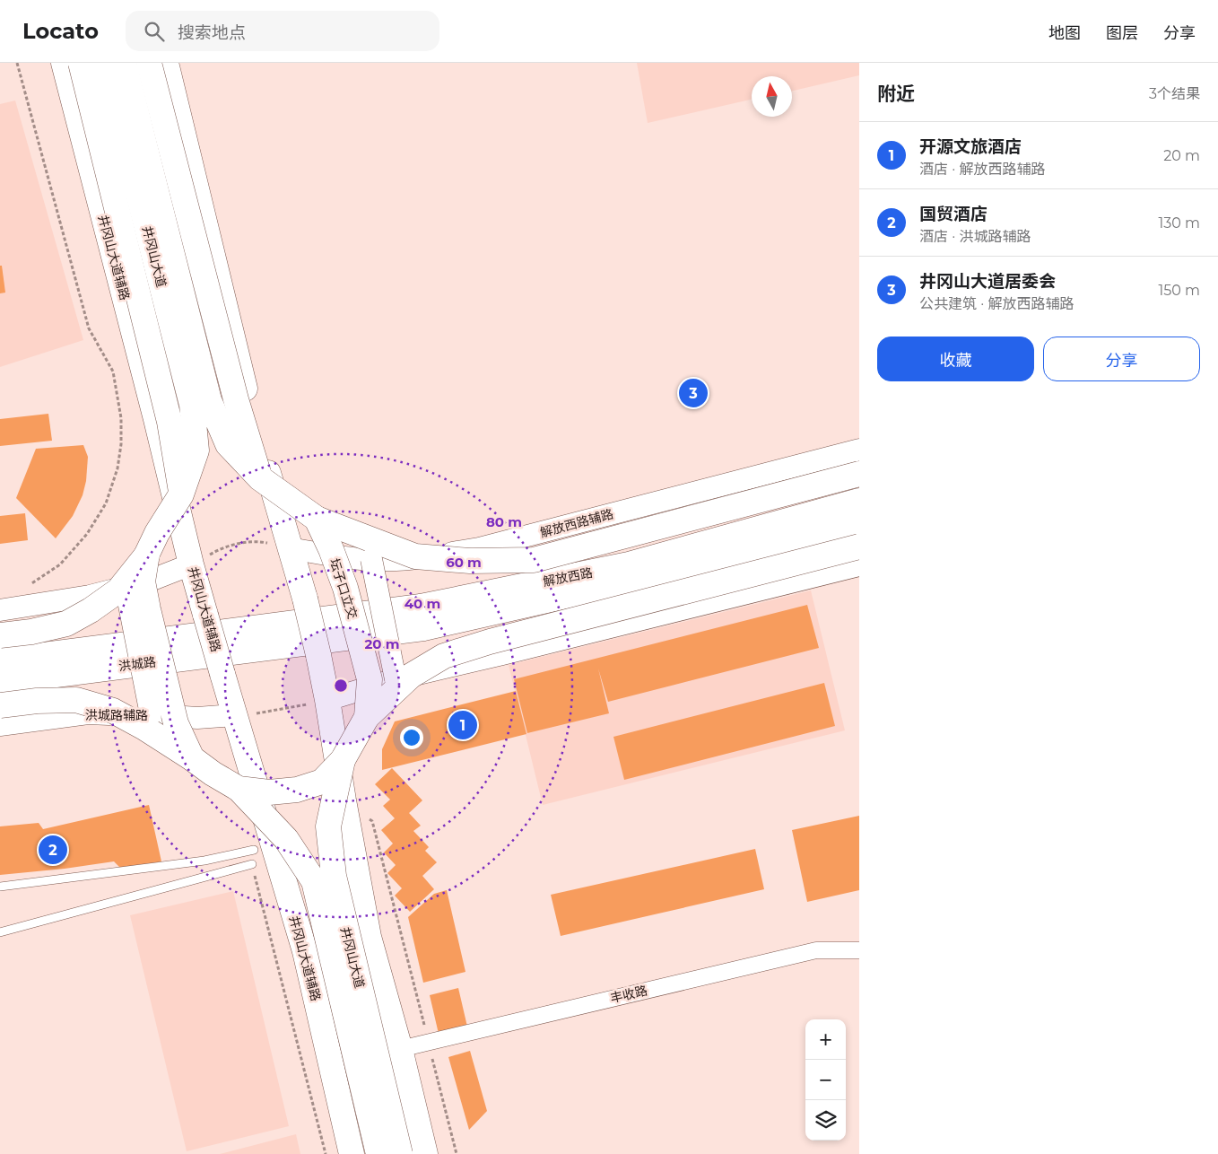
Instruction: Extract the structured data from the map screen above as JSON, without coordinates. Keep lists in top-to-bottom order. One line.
{"streets":{"main road":["井冈山大道","井冈山大道辅路","解放西路辅路","解放西路","坛子口立交","洪城路","洪城路辅路"],"street":["丰收路"]},"crossings":[["井冈山大道","坛子口立交"],["井冈山大道辅路","洪城路辅路"],["解放西路","洪城路"]],"north":"top","page":{"header":"Locato","search":"搜索地点","nav":["地图","图层","分享"],"heading":["附近","3个结果"],"list":[{"mark":"1","name":"开源文旅酒店","note":"酒店 · 解放西路辅路","value":"20 m"},{"mark":"2","name":"国贸酒店","note":"酒店 · 洪城路辅路","value":"130 m"},{"mark":"3","name":"井冈山大道居委会","note":"公共建筑 · 解放西路辅路","value":"150 m"}],"buttons":["收藏","分享"],"pins":["3","1","2"],"map_buttons":["+","−"]},"rings":["80 m","60 m","40 m","20 m"]}
